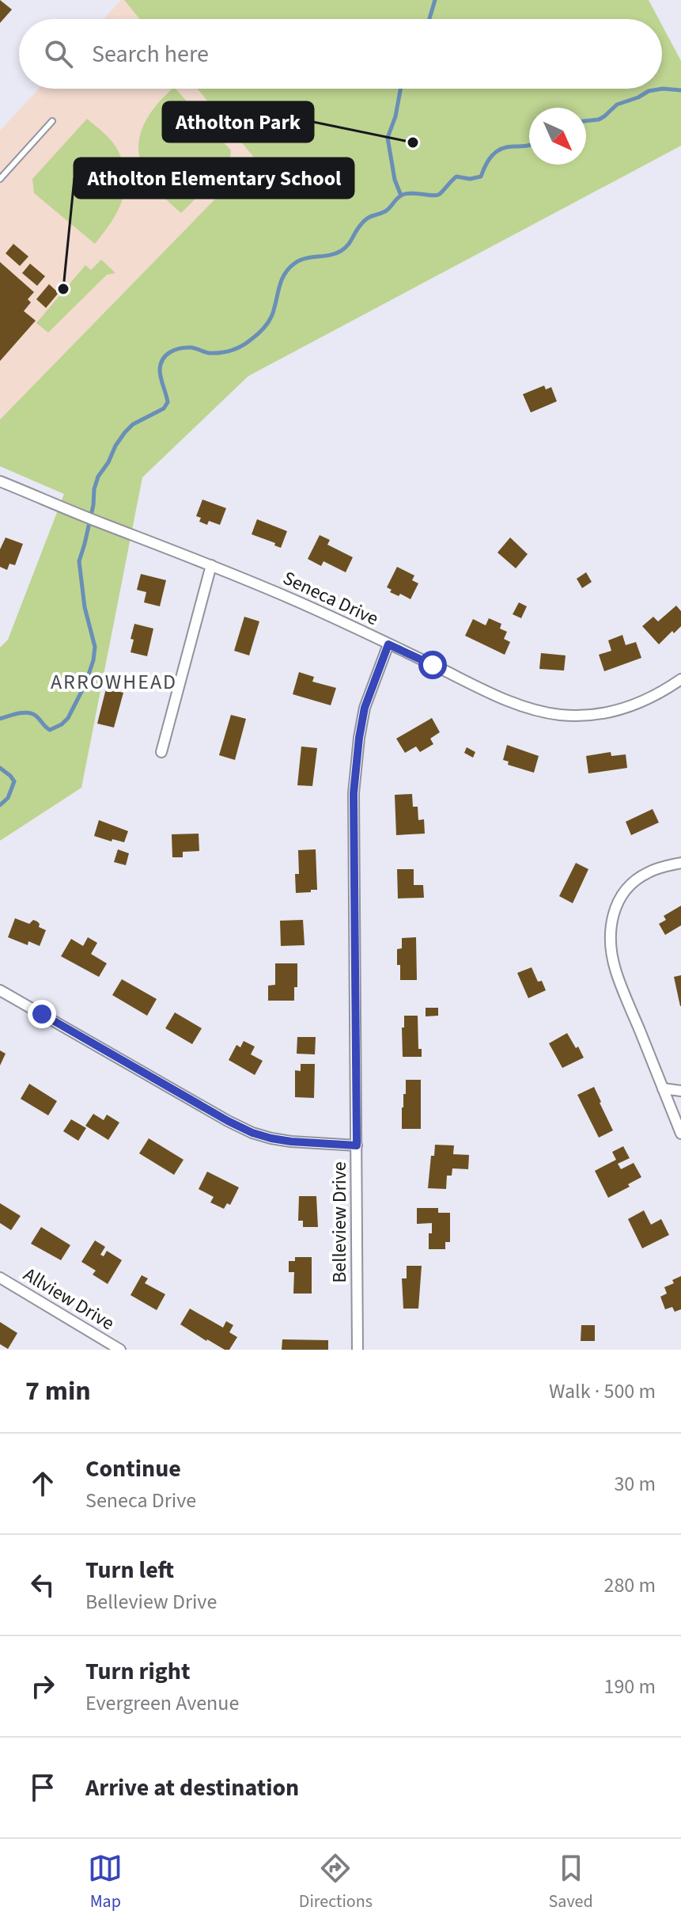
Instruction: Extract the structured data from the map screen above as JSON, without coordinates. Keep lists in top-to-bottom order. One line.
{"streets":{"street":["Seneca Drive","Belleview Drive","Allview Drive"]},"crossings":[["Seneca Drive","Belleview Drive"]],"districts":["ARROWHEAD"],"places":["Atholton Park","Atholton Elementary School"],"north":"bottom right","page":{"search":"Search here","heading":["7 min","Walk · 500 m"],"list":[["Continue","Seneca Drive","30 m"],["Turn left","Belleview Drive","280 m"],["Turn right","Evergreen Avenue","190 m"],"Arrive at destination"],"nav":["Map","Directions","Saved"]}}
